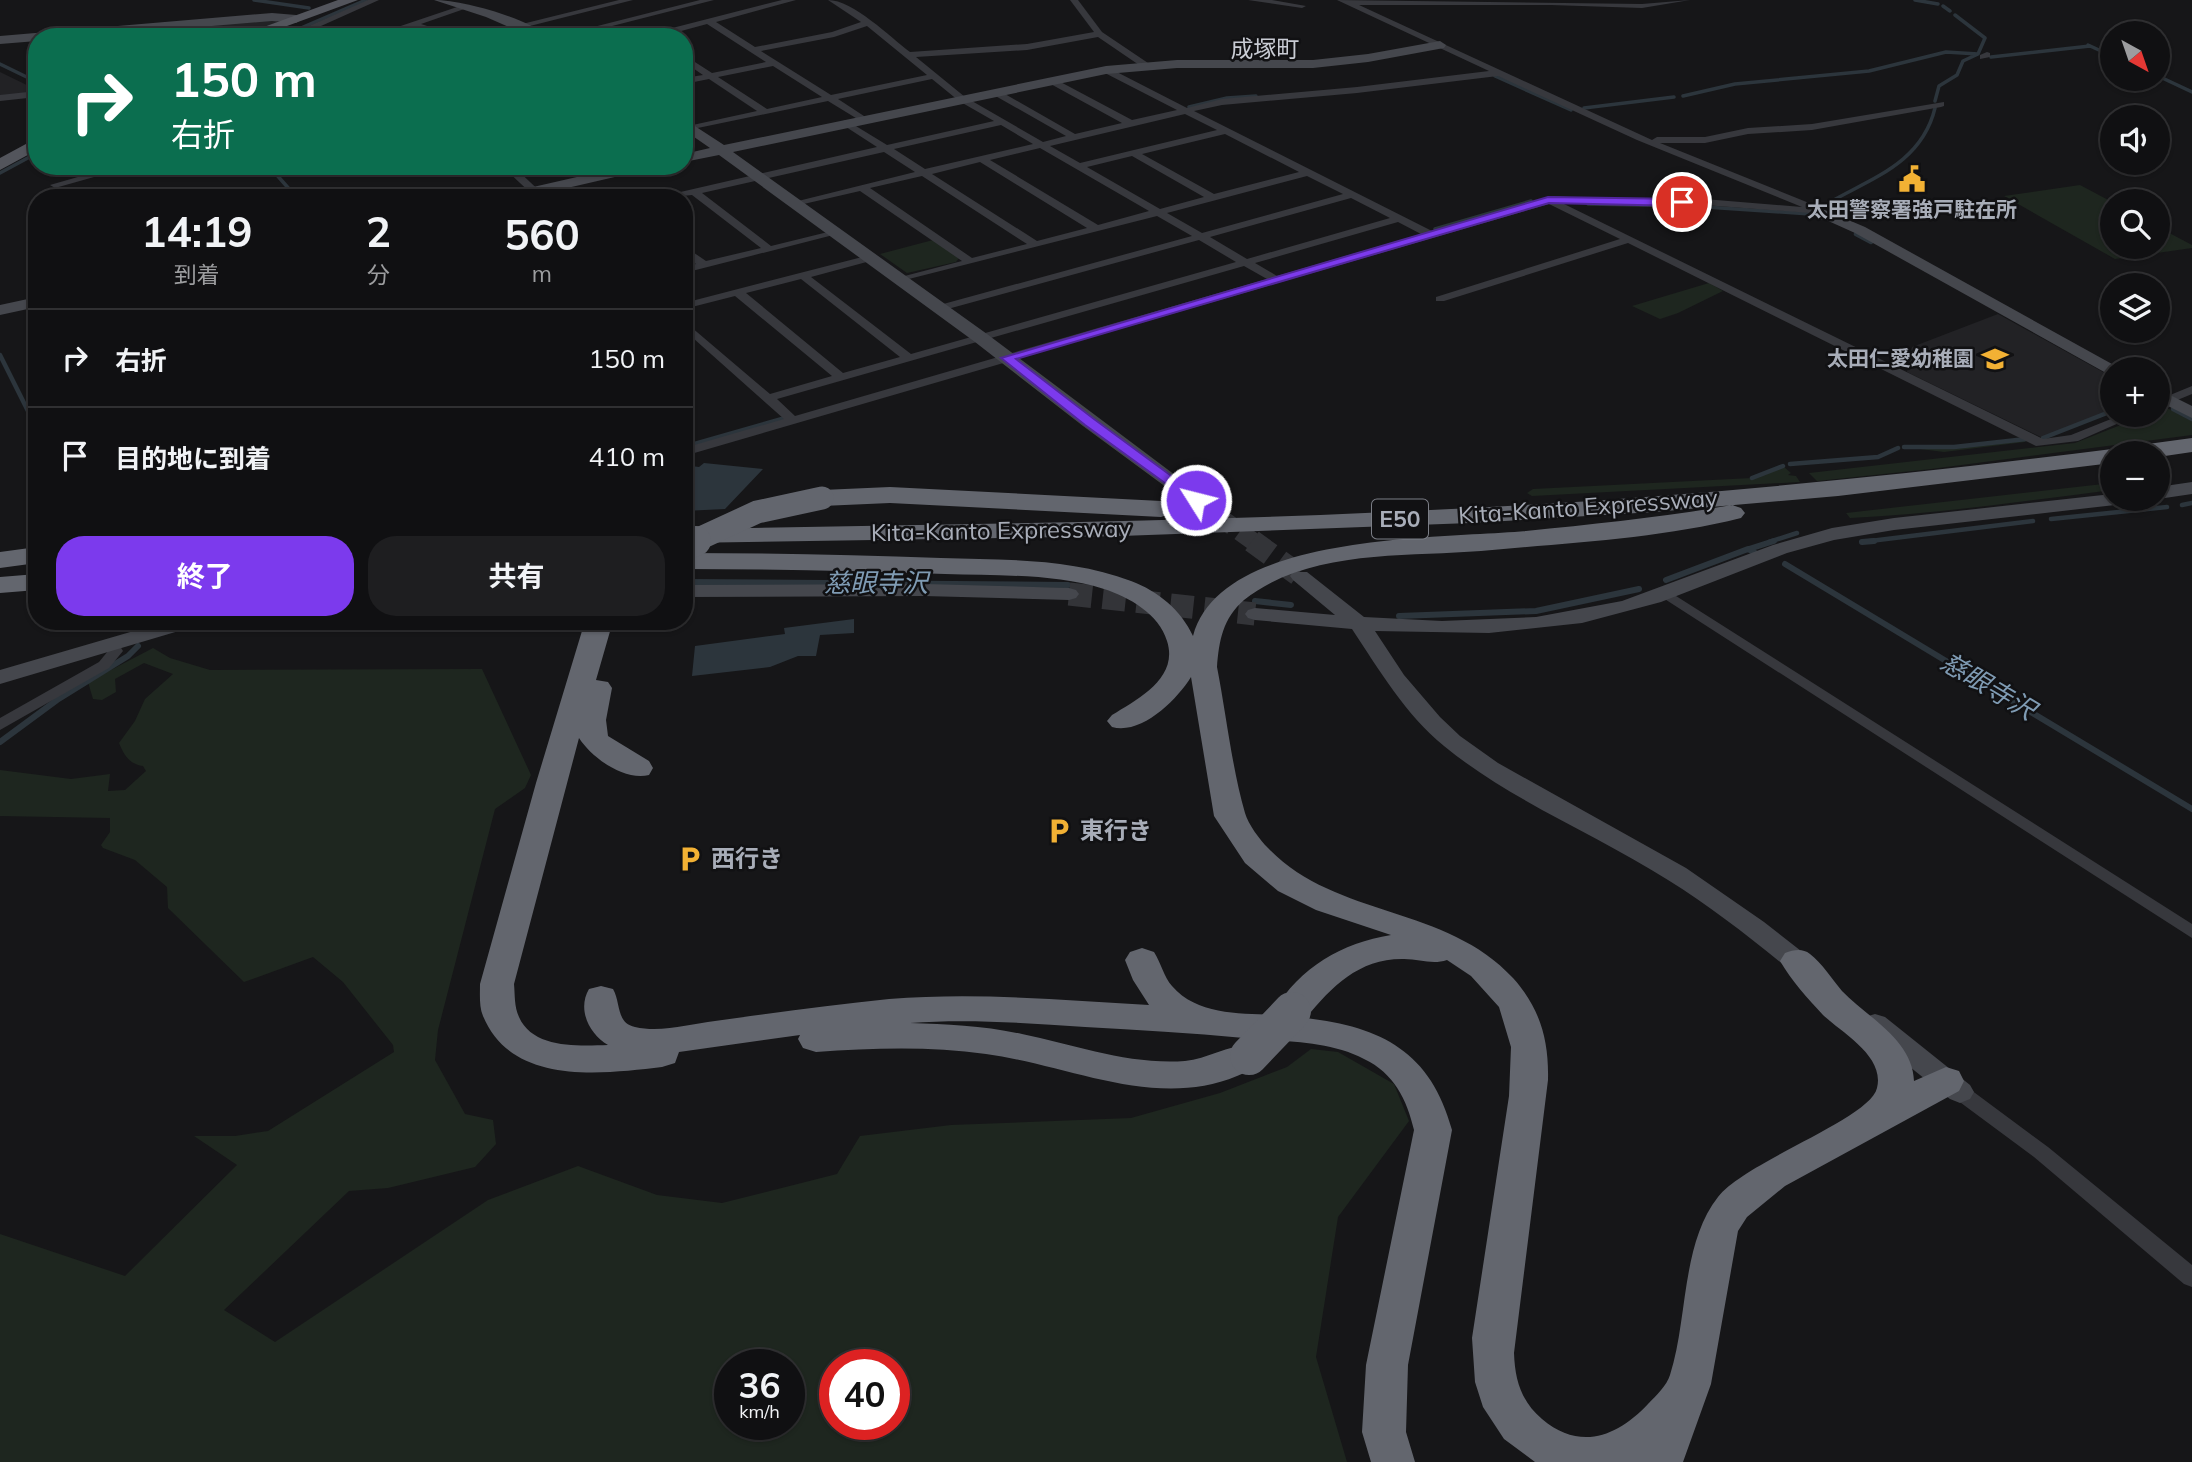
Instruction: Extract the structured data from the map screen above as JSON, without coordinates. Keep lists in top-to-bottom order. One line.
{"streets":{"highway":["Kita-Kanto Expressway","E50"]},"districts":["成塚町"],"water":["慈眼寺沢"],"places":{"public building":["太田警察署強戸駐在所"],"school or university":["太田仁愛幼稚園"],"parking":["東行き","西行き"]},"north":"bottom right","page":{"map_buttons":["+","−"],"turn":["150 m","右折"],"eta":["14:19","到着","2","分","560","m"],"list":[{"name":"右折","value":"150 m"},{"name":"目的地に到着","value":"410 m"}],"buttons":["終了","共有"],"speed":"36 km/h","limit":"40"}}
